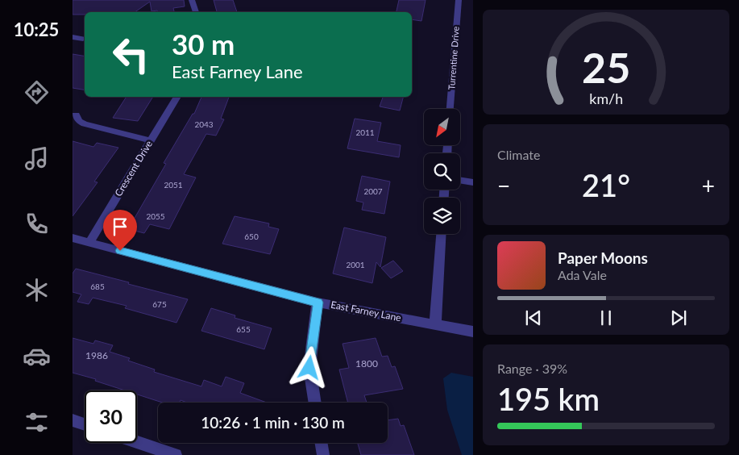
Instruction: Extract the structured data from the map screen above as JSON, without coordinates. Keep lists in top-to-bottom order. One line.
{"streets":{"street":["Turrentine Drive","Crescent Drive","East Farney Lane"]},"crossings":[["Crescent Drive","East Farney Lane"]],"house_numbers":["2043","2011","2051","2007","2055","650","2001","685","675","655","1986","1800"],"north":"bottom left","page":{"tabs":"10:25","turn":["30 m","East Farney Lane"],"tile":["Climate",["Range · 39%","195 km"]],"heat":["−","21°","+"],"song":["Paper Moons","Ada Vale"],"limit":"30","trip":"10:26 · 1 min · 130 m","gauge":["25","km/h"]}}
